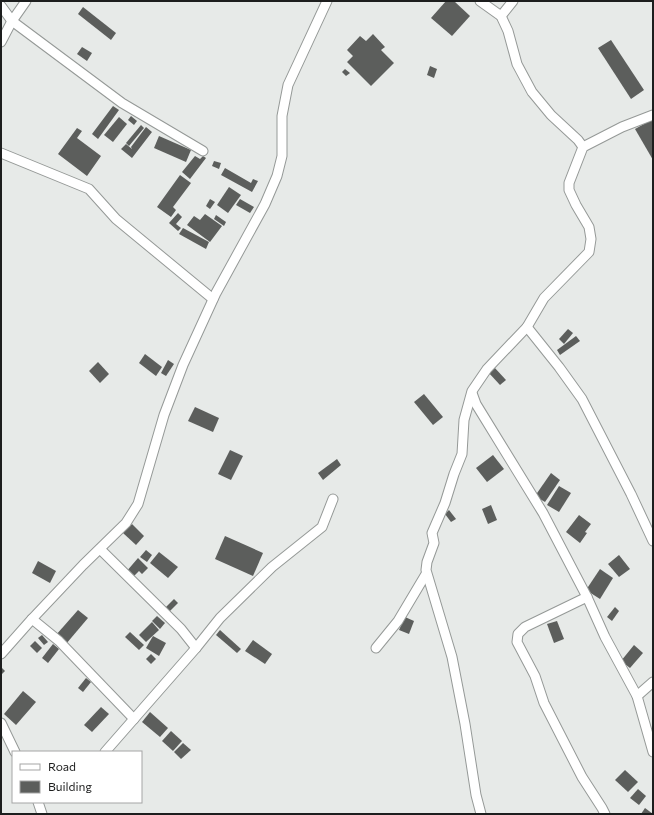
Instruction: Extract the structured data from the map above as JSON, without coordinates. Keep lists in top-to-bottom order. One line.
{"legend":["Road","Building"]}
